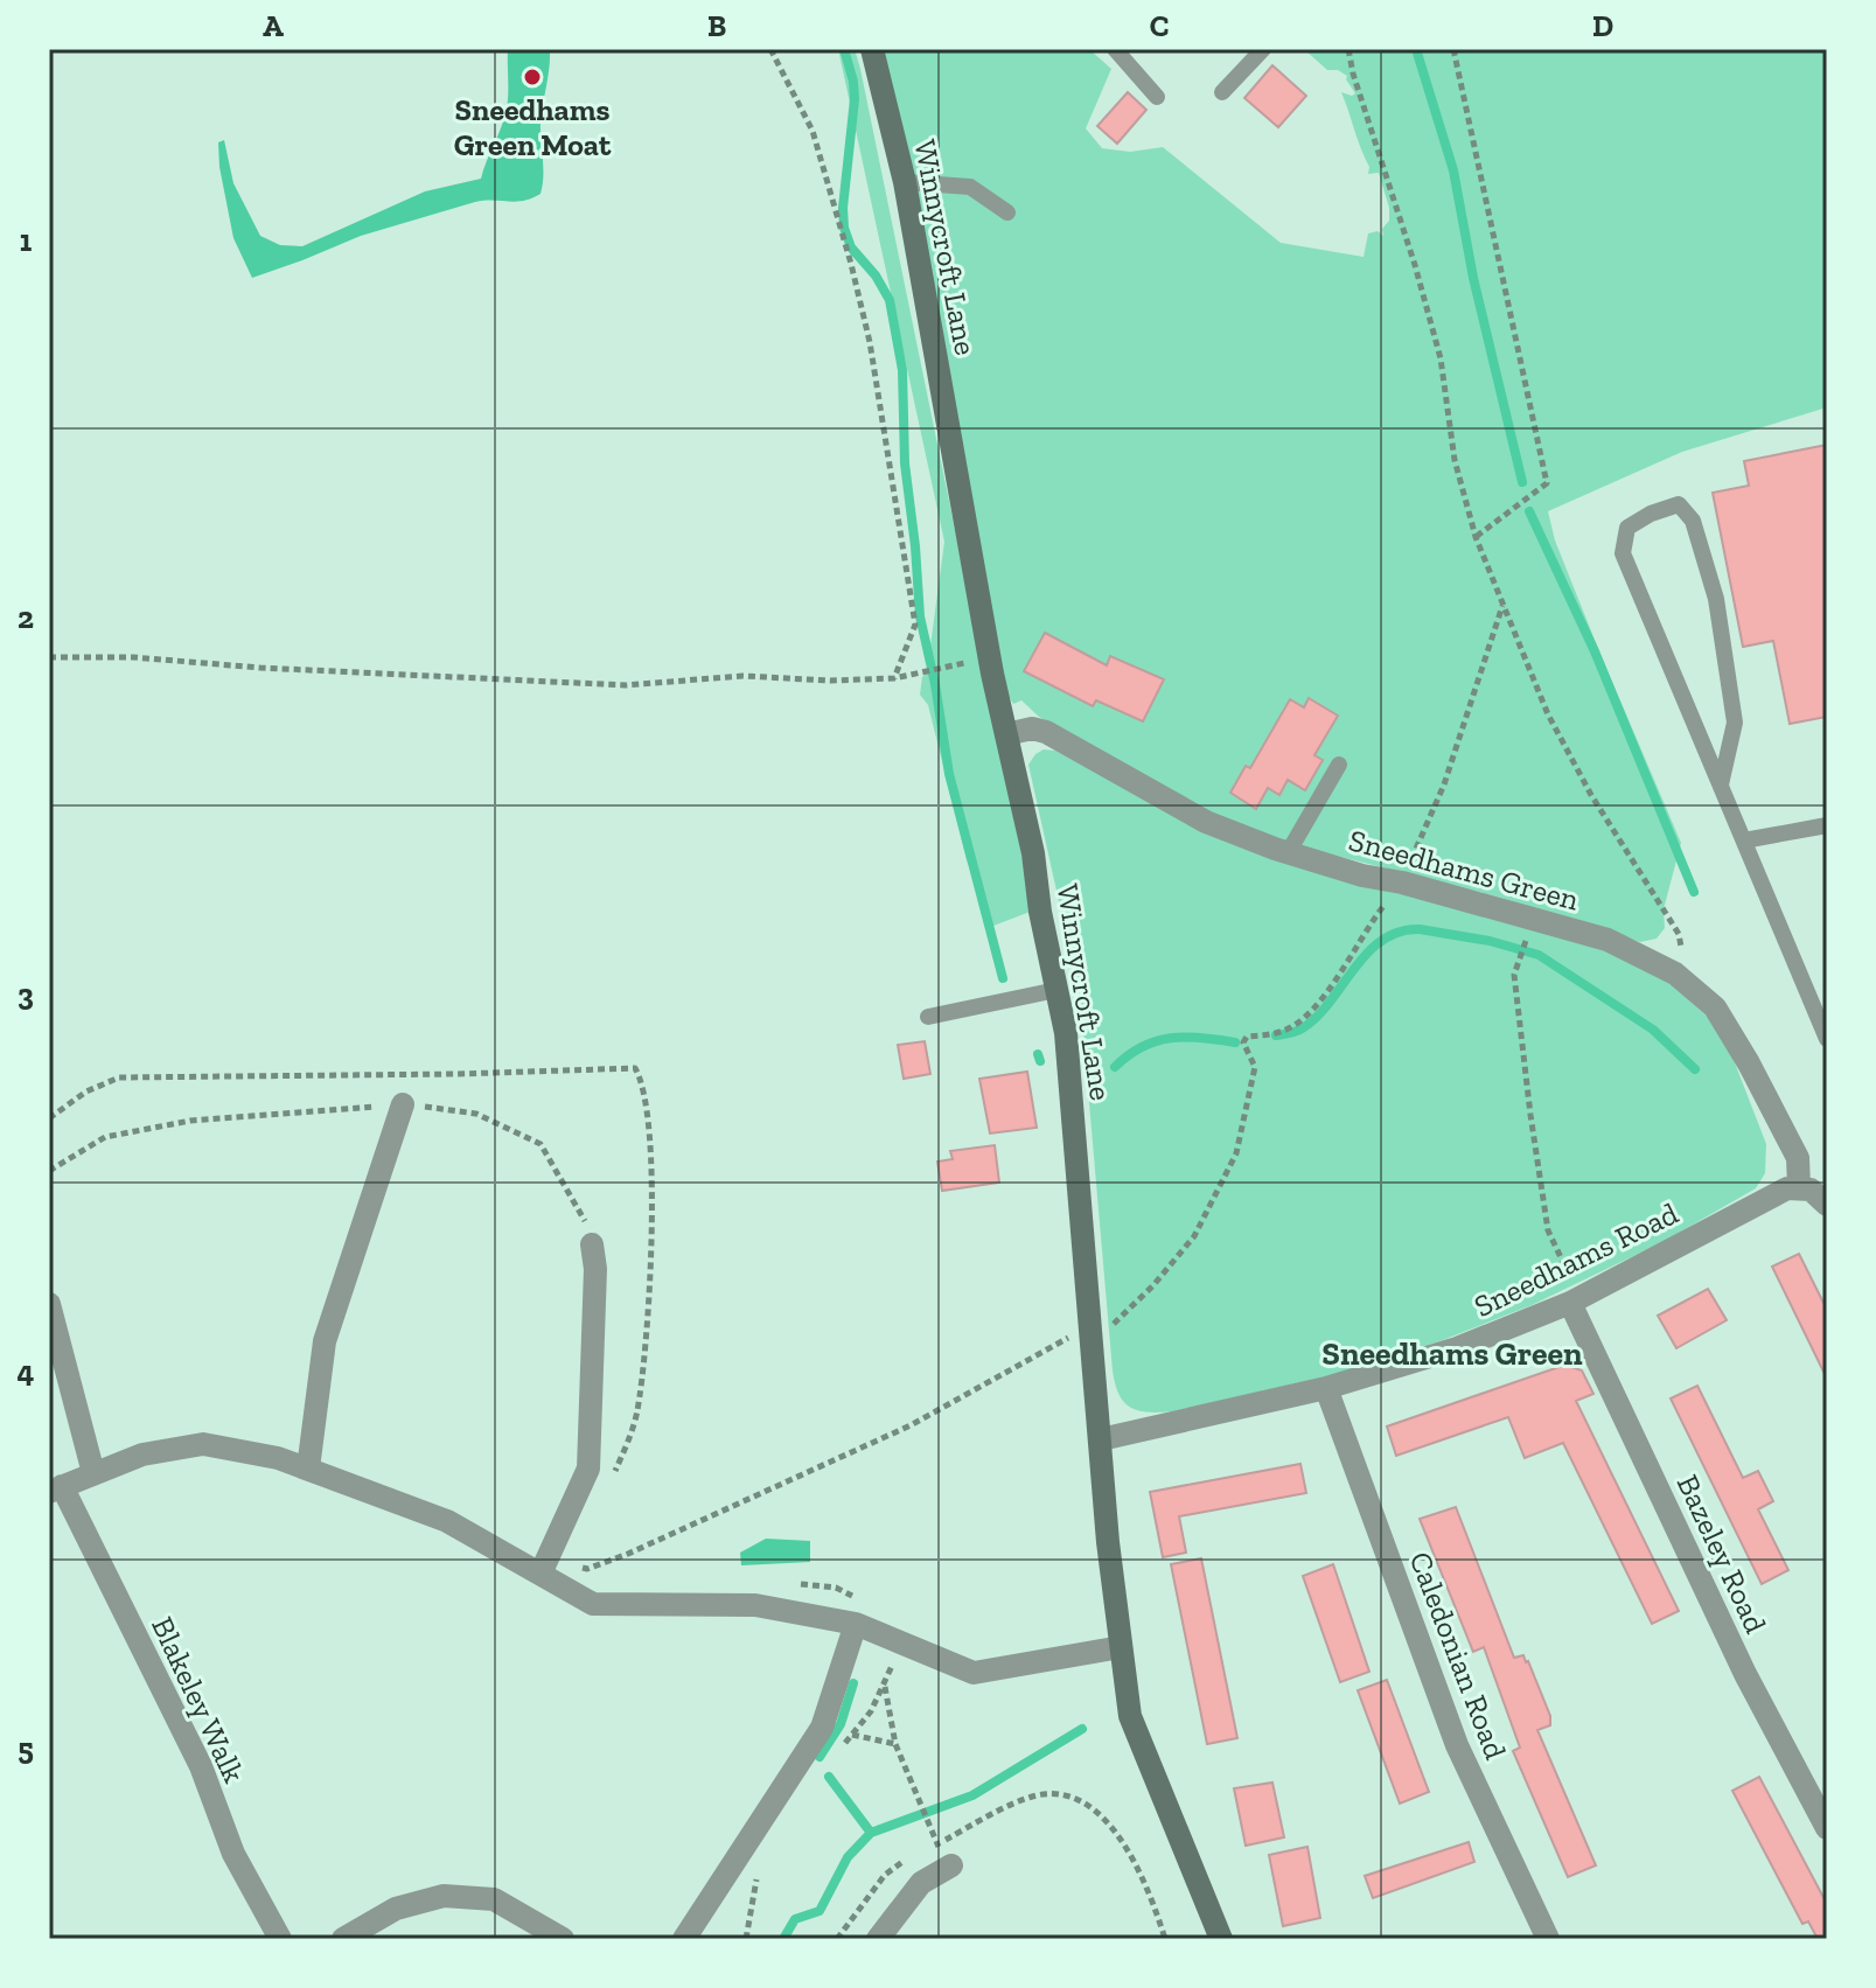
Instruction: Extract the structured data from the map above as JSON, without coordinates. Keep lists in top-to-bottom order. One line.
{"streets":{"street":["Winnycroft Lane","Sneedhams Green","Sneedhams Road","Bazeley Road","Caledonian Road","Blakeley Walk"]},"crossings":[["Winnycroft Lane","Sneedhams Green"],["Winnycroft Lane","Sneedhams Road"],["Sneedhams Green","Sneedhams Road"],["Sneedhams Road","Bazeley Road"],["Sneedhams Road","Caledonian Road"]],"districts":["Sneedhams Green"],"places":["Sneedhams Green Moat"],"grid":{"columns":["A","B","C","D"],"rows":["1","2","3","4","5"]}}
